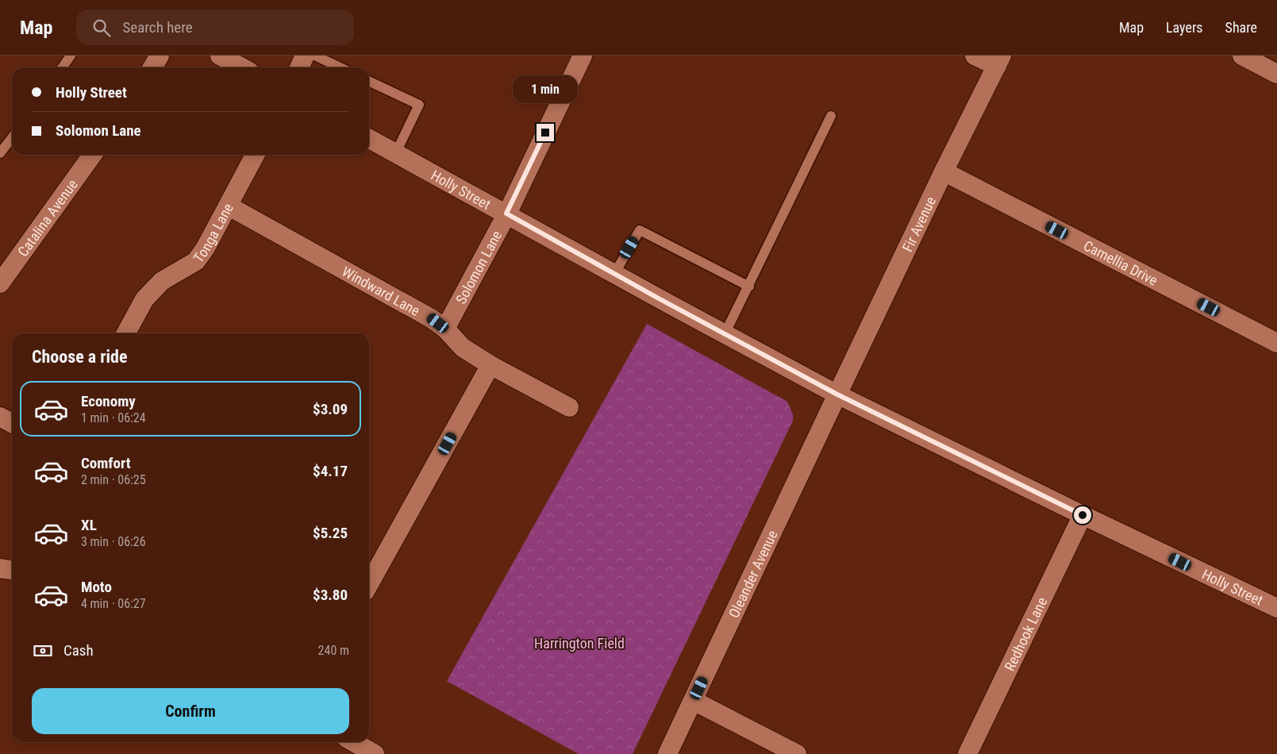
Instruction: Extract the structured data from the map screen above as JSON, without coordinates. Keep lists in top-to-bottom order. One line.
{"streets":{"street":["Holly Street","Catalina Avenue","Fir Avenue","Tonga Lane","Camellia Drive","Solomon Lane","Windward Lane","Oleander Avenue","Redhook Lane"]},"crossings":[["Holly Street","Fir Avenue"],["Holly Street","Solomon Lane"],["Holly Street","Oleander Avenue"],["Holly Street","Redhook Lane"],["Fir Avenue","Camellia Drive"],["Fir Avenue","Oleander Avenue"],["Tonga Lane","Windward Lane"],["Solomon Lane","Windward Lane"]],"parks":["Harrington Field"],"page":{"header":"Map","search":"Search here","nav":["Map","Layers","Share"],"banner":["Holly Street","Solomon Lane"],"bubble":"1 min","heading":"Choose a ride","list":[{"name":"Economy","note":"1 min · 06:24","value":"$3.09"},{"name":"Comfort","note":"2 min · 06:25","value":"$4.17"},{"name":"XL","note":"3 min · 06:26","value":"$5.25"},{"name":"Moto","note":"4 min · 06:27","value":"$3.80"}],"pay":["Cash","240 m"],"buttons":"Confirm"}}
